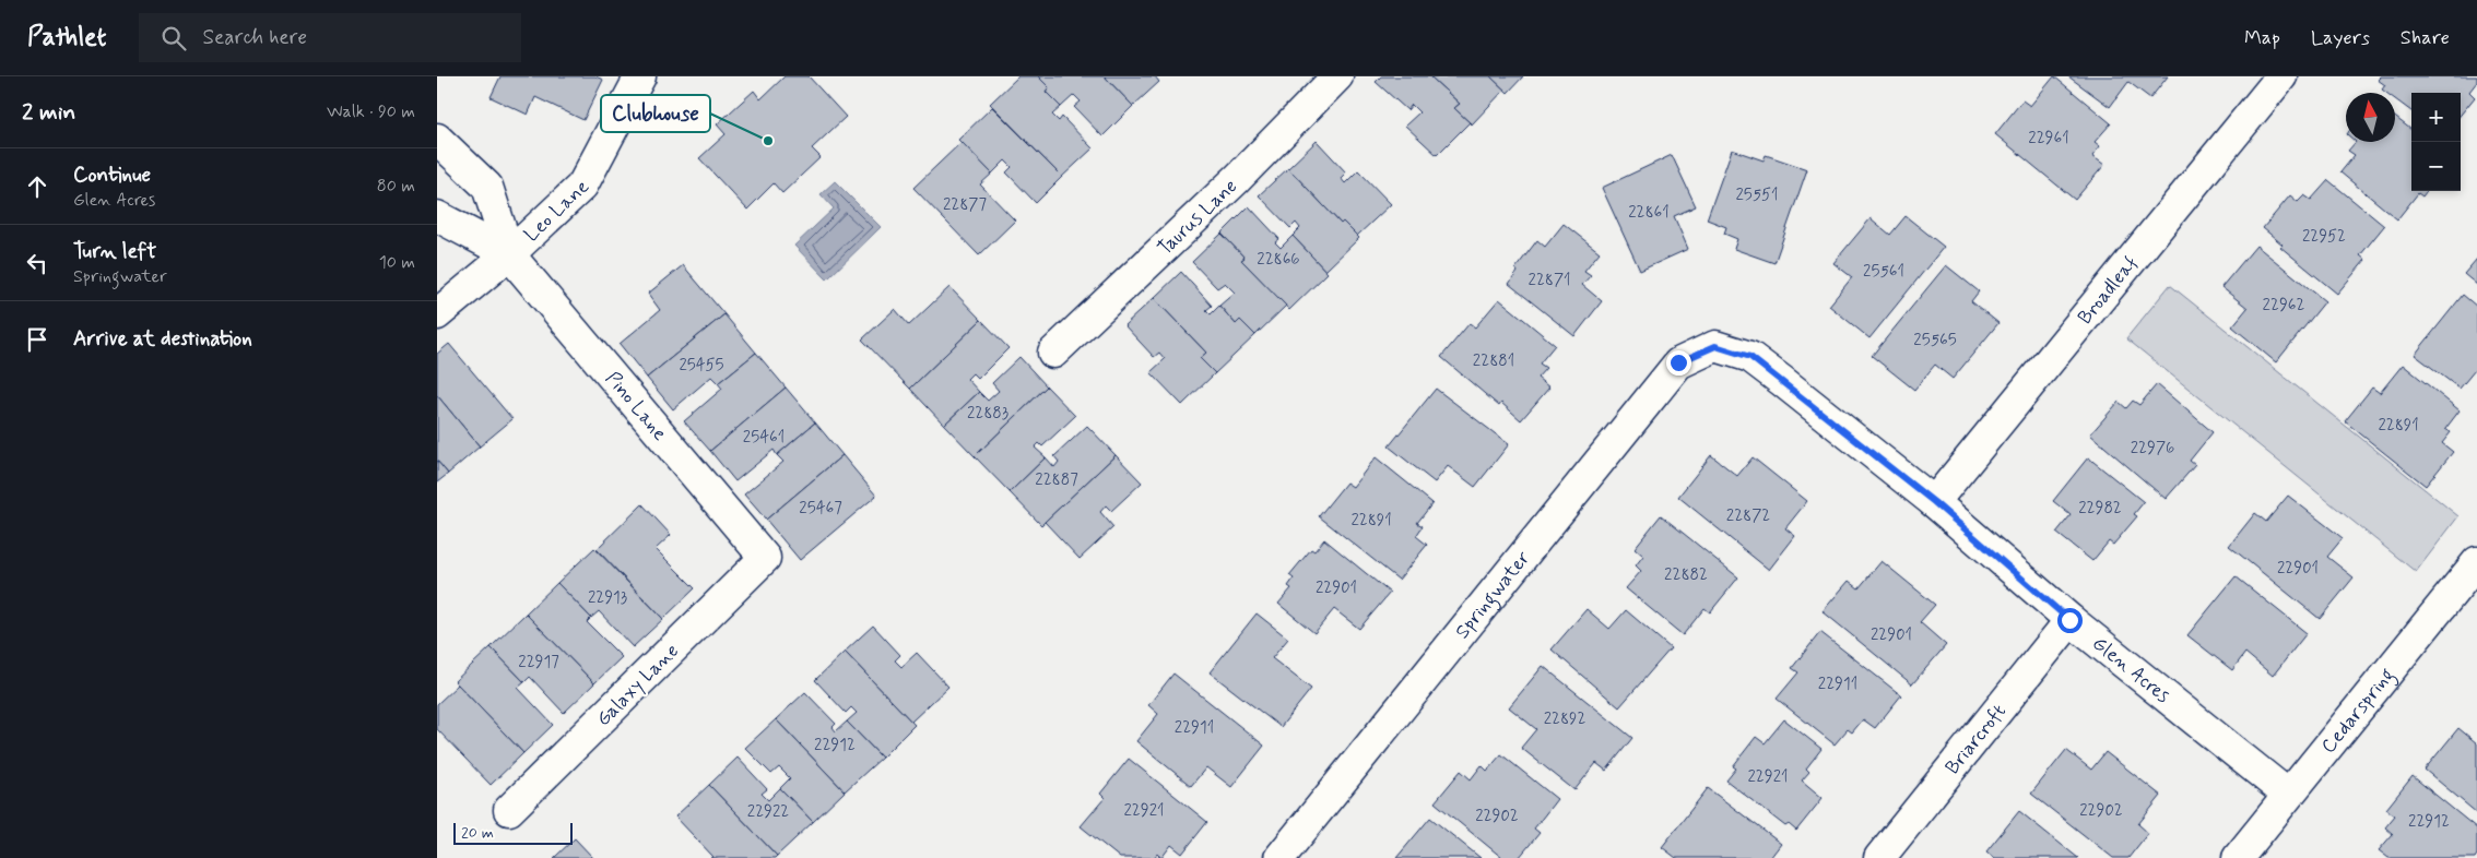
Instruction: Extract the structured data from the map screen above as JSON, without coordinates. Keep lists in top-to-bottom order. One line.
{"streets":{"street":["Leo Lane","Taurus Lane","Broadleaf","Pino Lane","Springwater","Glen Acres","Galaxy Lane","Cedarspring","Briarcroft"]},"crossings":[["Leo Lane","Pino Lane"],["Broadleaf","Glen Acres"],["Pino Lane","Galaxy Lane"],["Springwater","Glen Acres"],["Glen Acres","Cedarspring"],["Glen Acres","Briarcroft"]],"places":["Clubhouse"],"house_numbers":["22961","25551","22877","22861","22952","22866","25561","22871","22962","25565","22881","25455","22883","22891","25461","22976","22887","25467","22982","22872","22891","22901","22882","22901","22913","22901","22917","22911","22892","22911","22912","22921","22921","22902","22922","22902","22912"],"scale_bar":"20 m","north":"top","page":{"header":"Pathlet","search":"Search here","nav":["Map","Layers","Share"],"heading":["2 min","Walk · 90 m"],"map_buttons":["+","−"],"list":[["Continue","Glen Acres","80 m"],["Turn left","Springwater","10 m"],"Arrive at destination"],"scale":"20 m"}}
